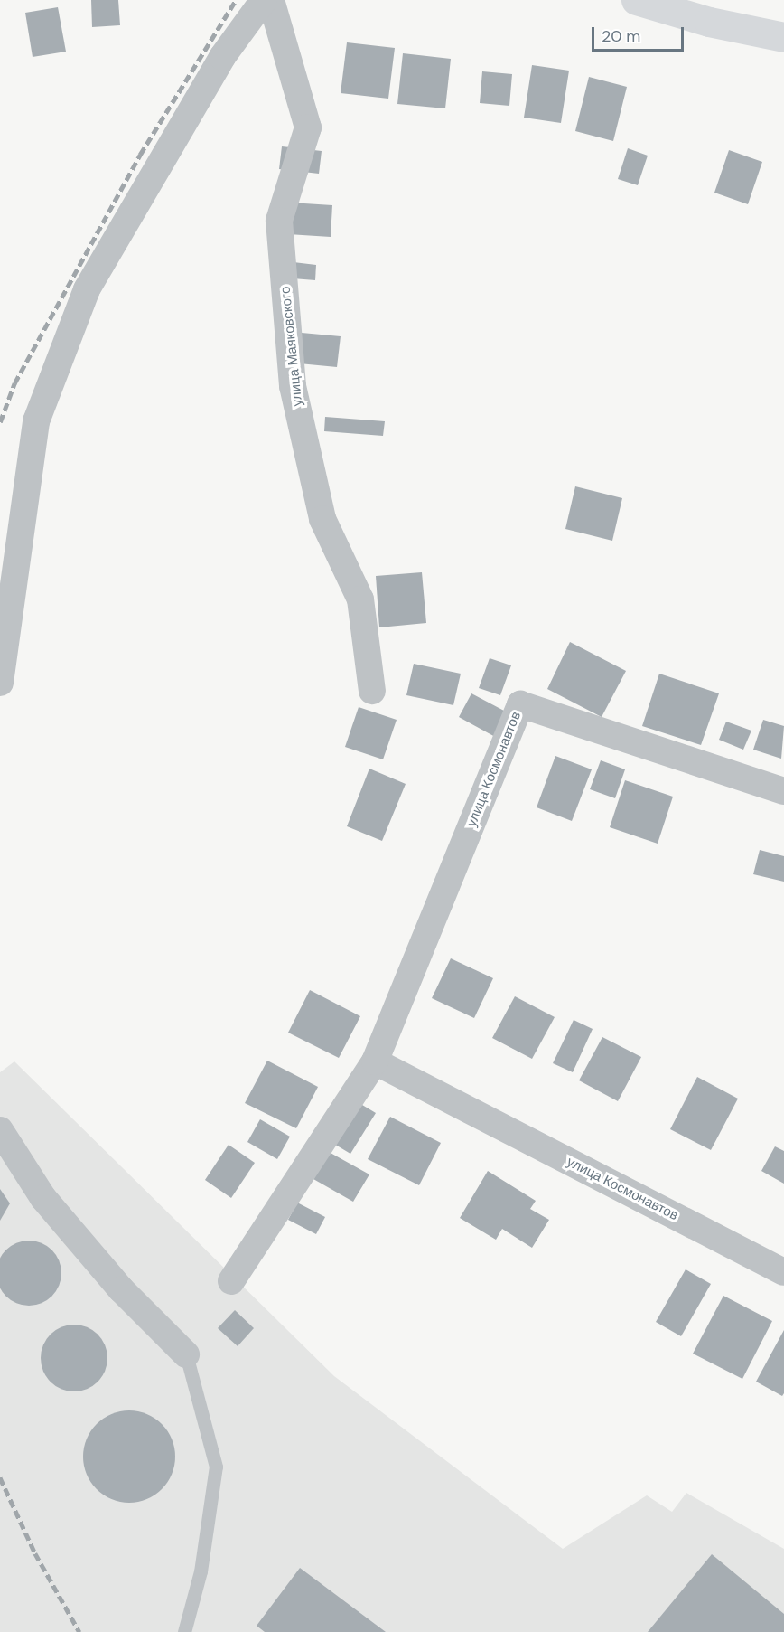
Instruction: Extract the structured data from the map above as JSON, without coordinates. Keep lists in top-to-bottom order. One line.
{"streets":{"street":["улица Маяковского","улица Космонавтов"]},"scale_bar":"20 m"}
